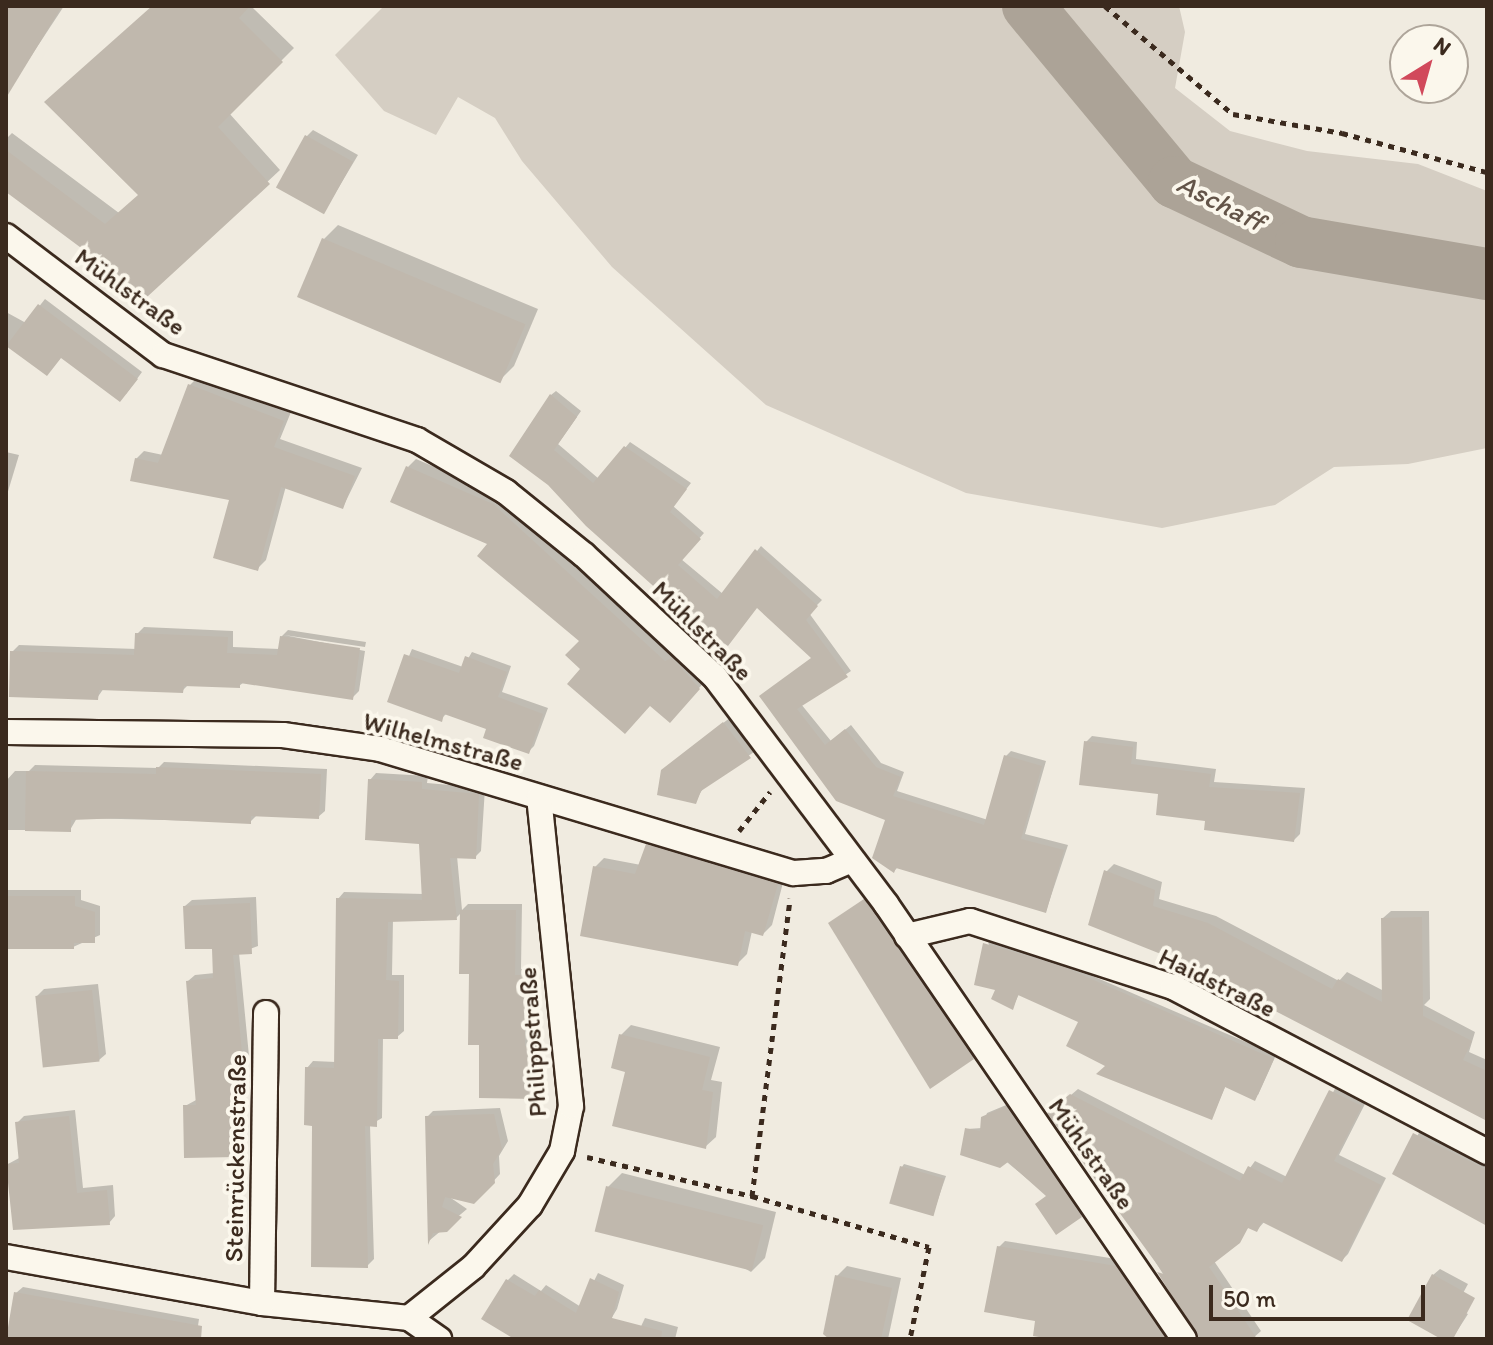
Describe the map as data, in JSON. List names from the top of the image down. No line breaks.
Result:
{"streets":{"street":["Mühlstraße","Wilhelmstraße","Haidstraße","Philippstraße","Steinrückenstraße"]},"crossings":[["Mühlstraße","Wilhelmstraße"],["Mühlstraße","Haidstraße"],["Wilhelmstraße","Philippstraße"],["Philippstraße","Steinrückenstraße"]],"water":["Aschaff"],"scale_bar":"50 m","north":"top right"}
